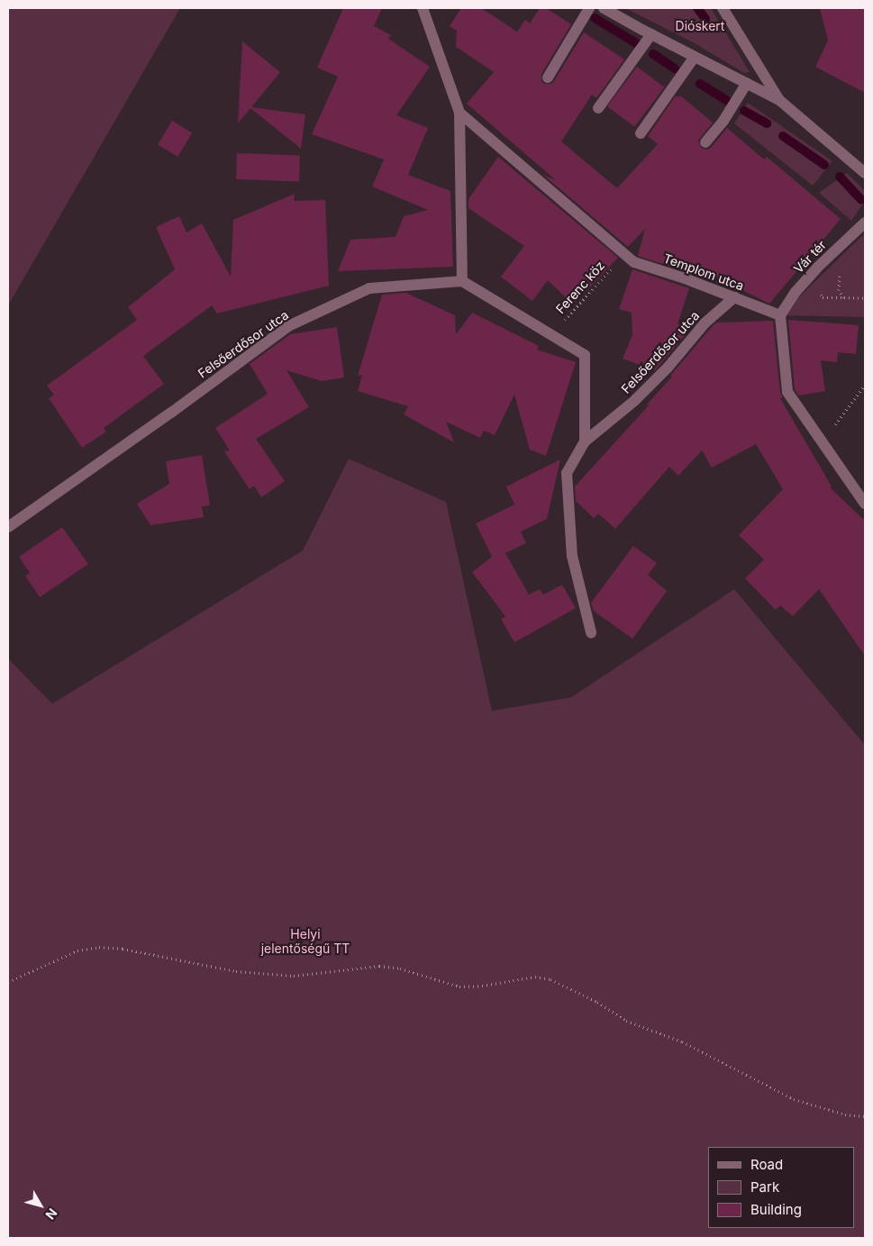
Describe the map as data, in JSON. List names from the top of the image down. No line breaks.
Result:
{"streets":{"street":["Vár tér","Templom utca","Felsőerdősor utca"],"path":["Ferenc köz"]},"crossings":[["Vár tér","Templom utca"],["Templom utca","Ferenc köz"],["Templom utca","Felsőerdősor utca"],["Ferenc köz","Felsőerdősor utca"]],"parks":["Dióskert","Helyi jelentőségű TT"],"legend":["Road","Park","Building"],"north":"bottom right"}
